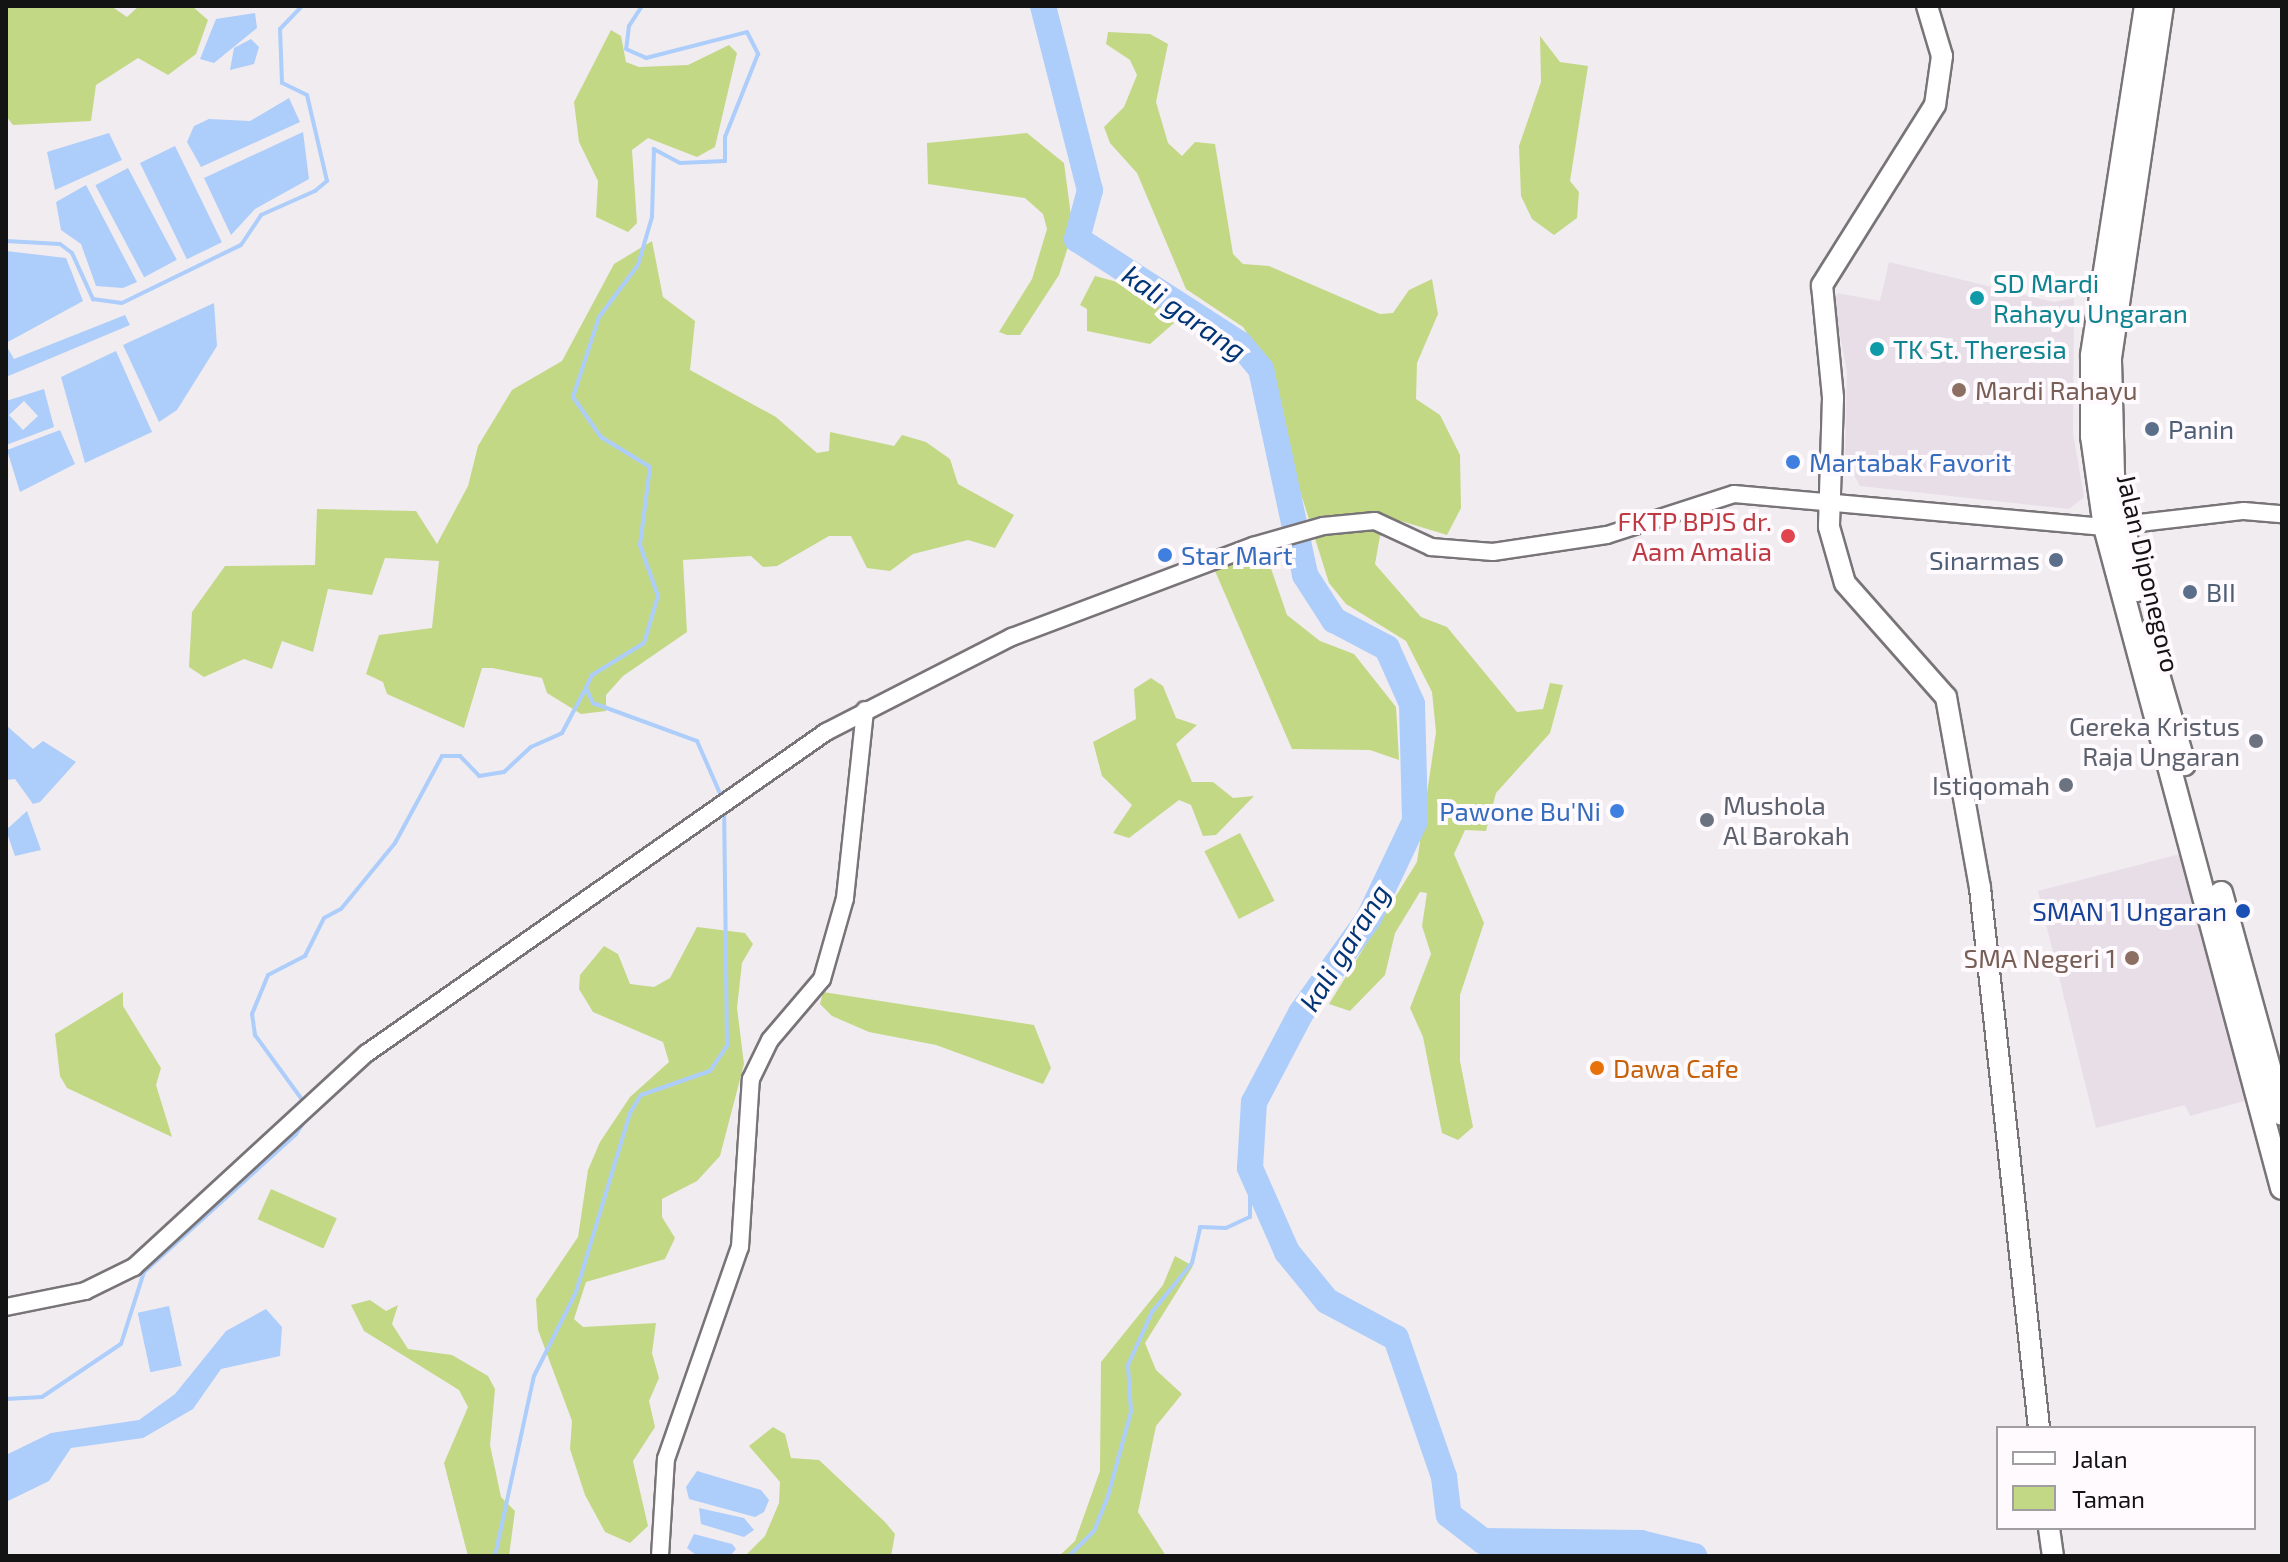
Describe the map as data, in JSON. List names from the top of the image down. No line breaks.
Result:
{"streets":{"highway":["Jalan Diponegoro"]},"water":["kali garang"],"places":["SD Mardi Rahayu Ungaran","TK St. Theresia","Mardi Rahayu","Panin","Martabak Favorit","FKTP BPJS dr. Aam Amalia","Star Mart","Sinarmas","BII","Gereka Kristus Raja Ungaran","Istiqomah","Pawone Bu'Ni","Mushola Al Barokah","SMAN 1 Ungaran","SMA Negeri 1","Dawa Cafe"],"legend":["Jalan","Taman"]}
